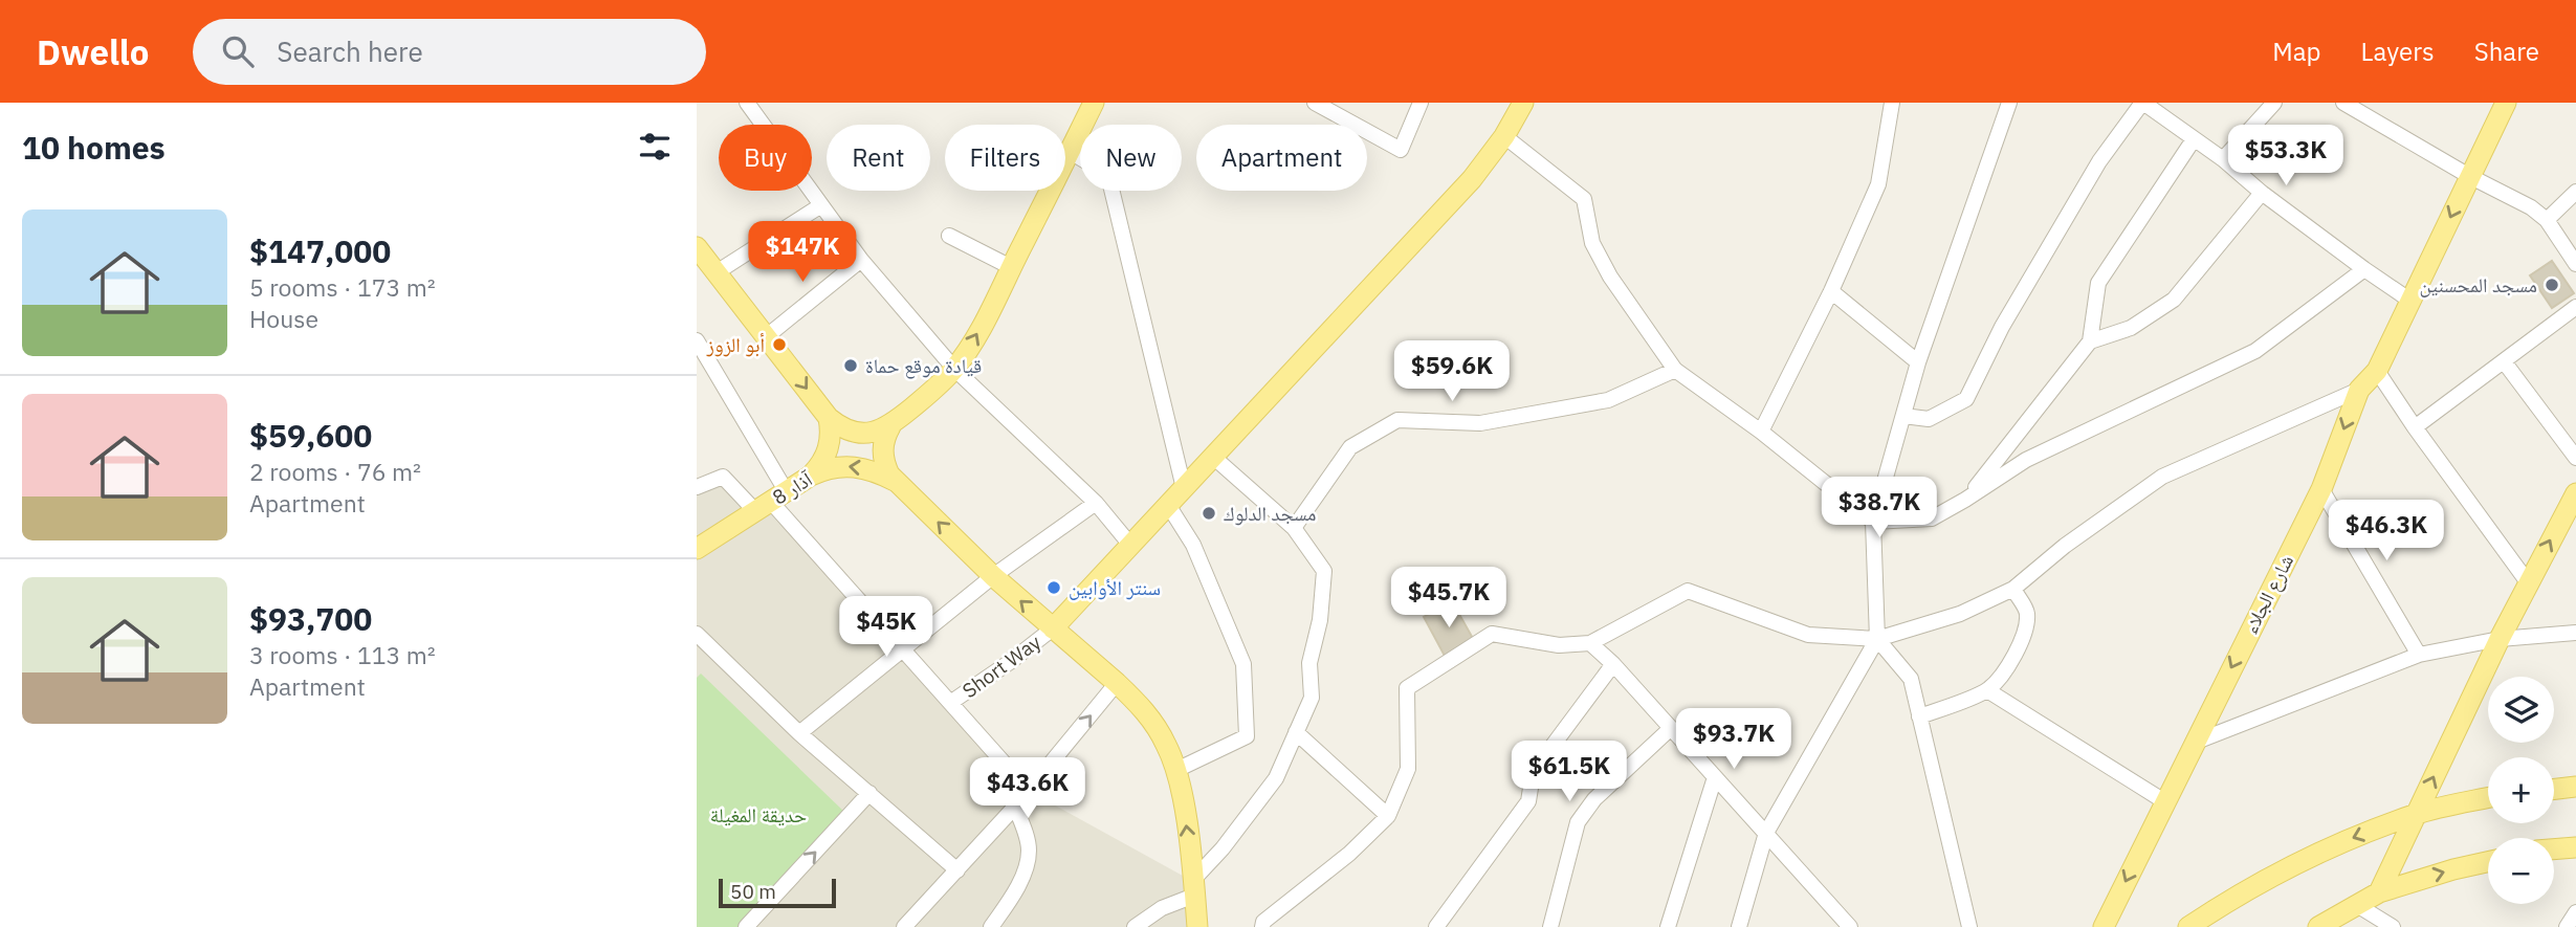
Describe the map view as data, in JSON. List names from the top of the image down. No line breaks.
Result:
{"streets":{"main road":["8 آذار","شارع الجلاء"],"street":["Short Way"]},"one_way":["شارع الجلاء"],"parks":["حديقة المغيلة"],"places":["مسجد المحسنين","أبو الزوز","قيادة موقع حماة","مسجد الدلوك","سنتر الأوابين"],"scale_bar":"50 m","page":{"header":"Dwello","search":"Search here","nav":["Map","Layers","Share"],"heading":"10 homes","price":["$53.3K","$147K","$59.6K","$38.7K","$46.3K","$45.7K","$45K","$93.7K","$61.5K","$43.6K"],"chip":["Buy","Rent","Filters","New","Apartment"],"list":[{"name":"$147,000","note":"5 rooms · 173 m² · House"},{"name":"$59,600","note":"2 rooms · 76 m² · Apartment"},{"name":"$93,700","note":"3 rooms · 113 m² · Apartment"}],"map_buttons":["+","−"],"scale":"50 m"}}
